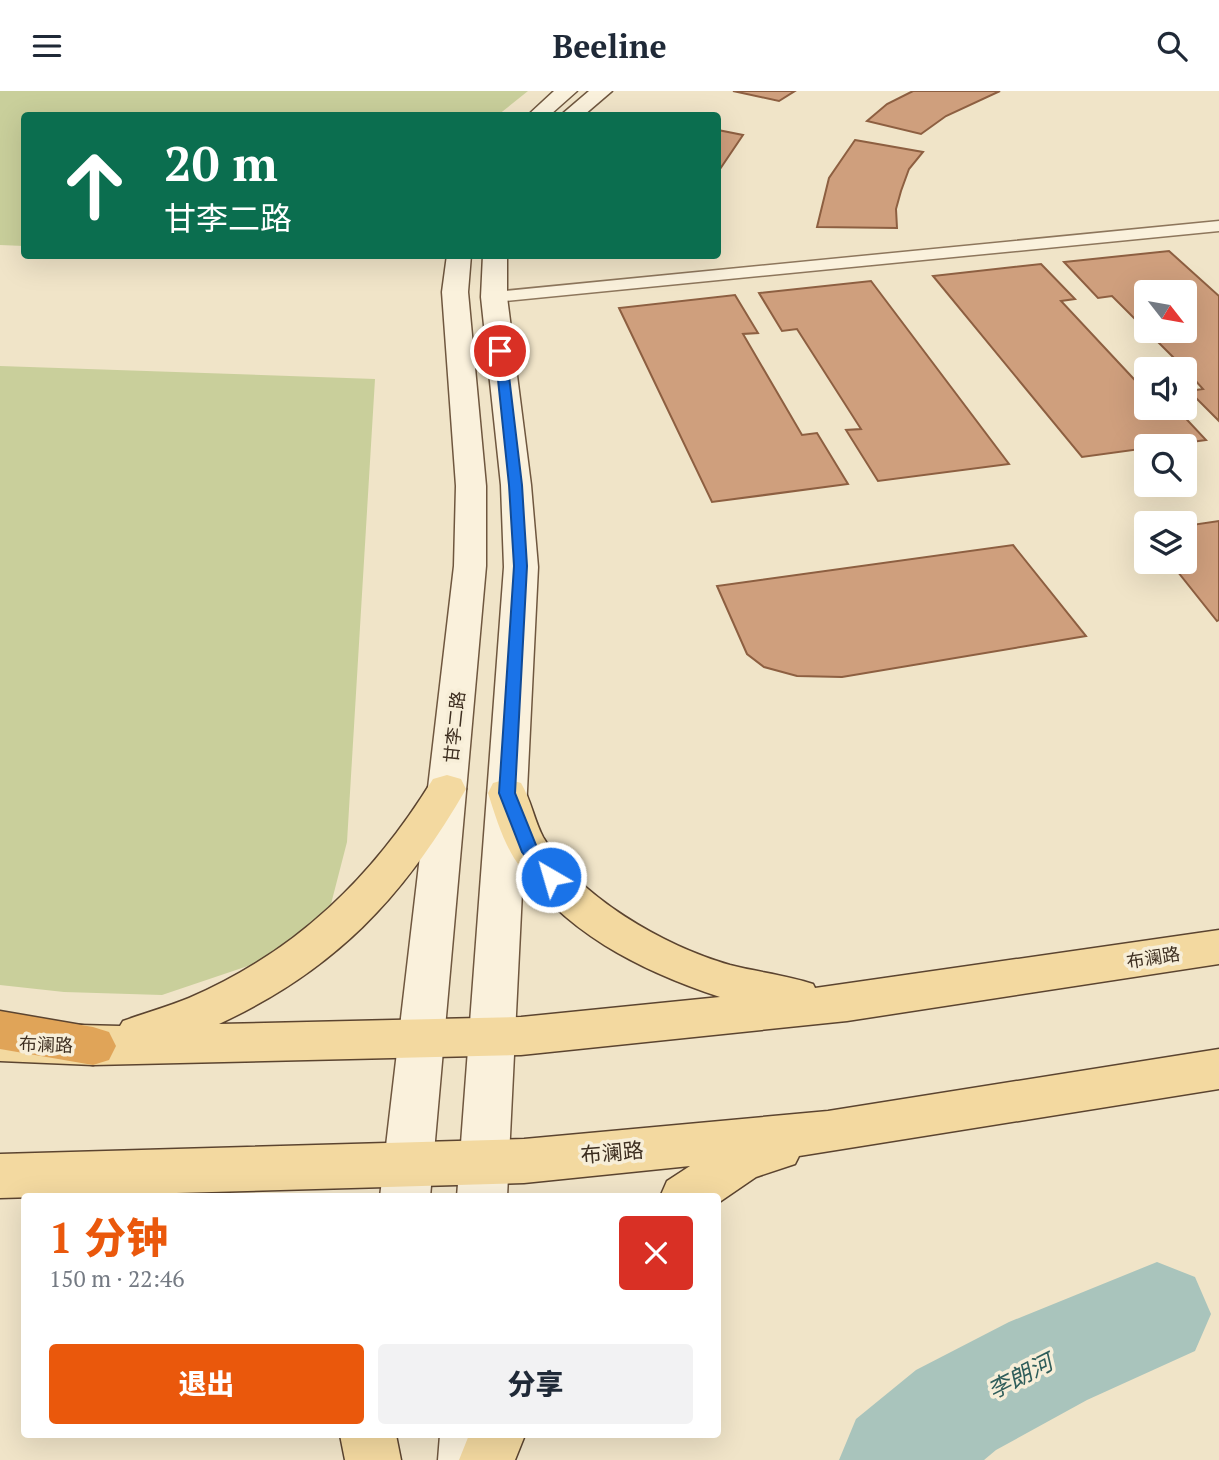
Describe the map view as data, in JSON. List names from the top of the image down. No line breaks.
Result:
{"streets":{"main road":["甘李二路","布澜路"]},"crossings":[["甘李二路","布澜路"]],"water":["李朗河"],"north":"bottom right","page":{"header":"Beeline","turn":["20 m","甘李二路"],"heading":["1 分钟","150 m · 22:46"],"buttons":["退出","分享"]}}
